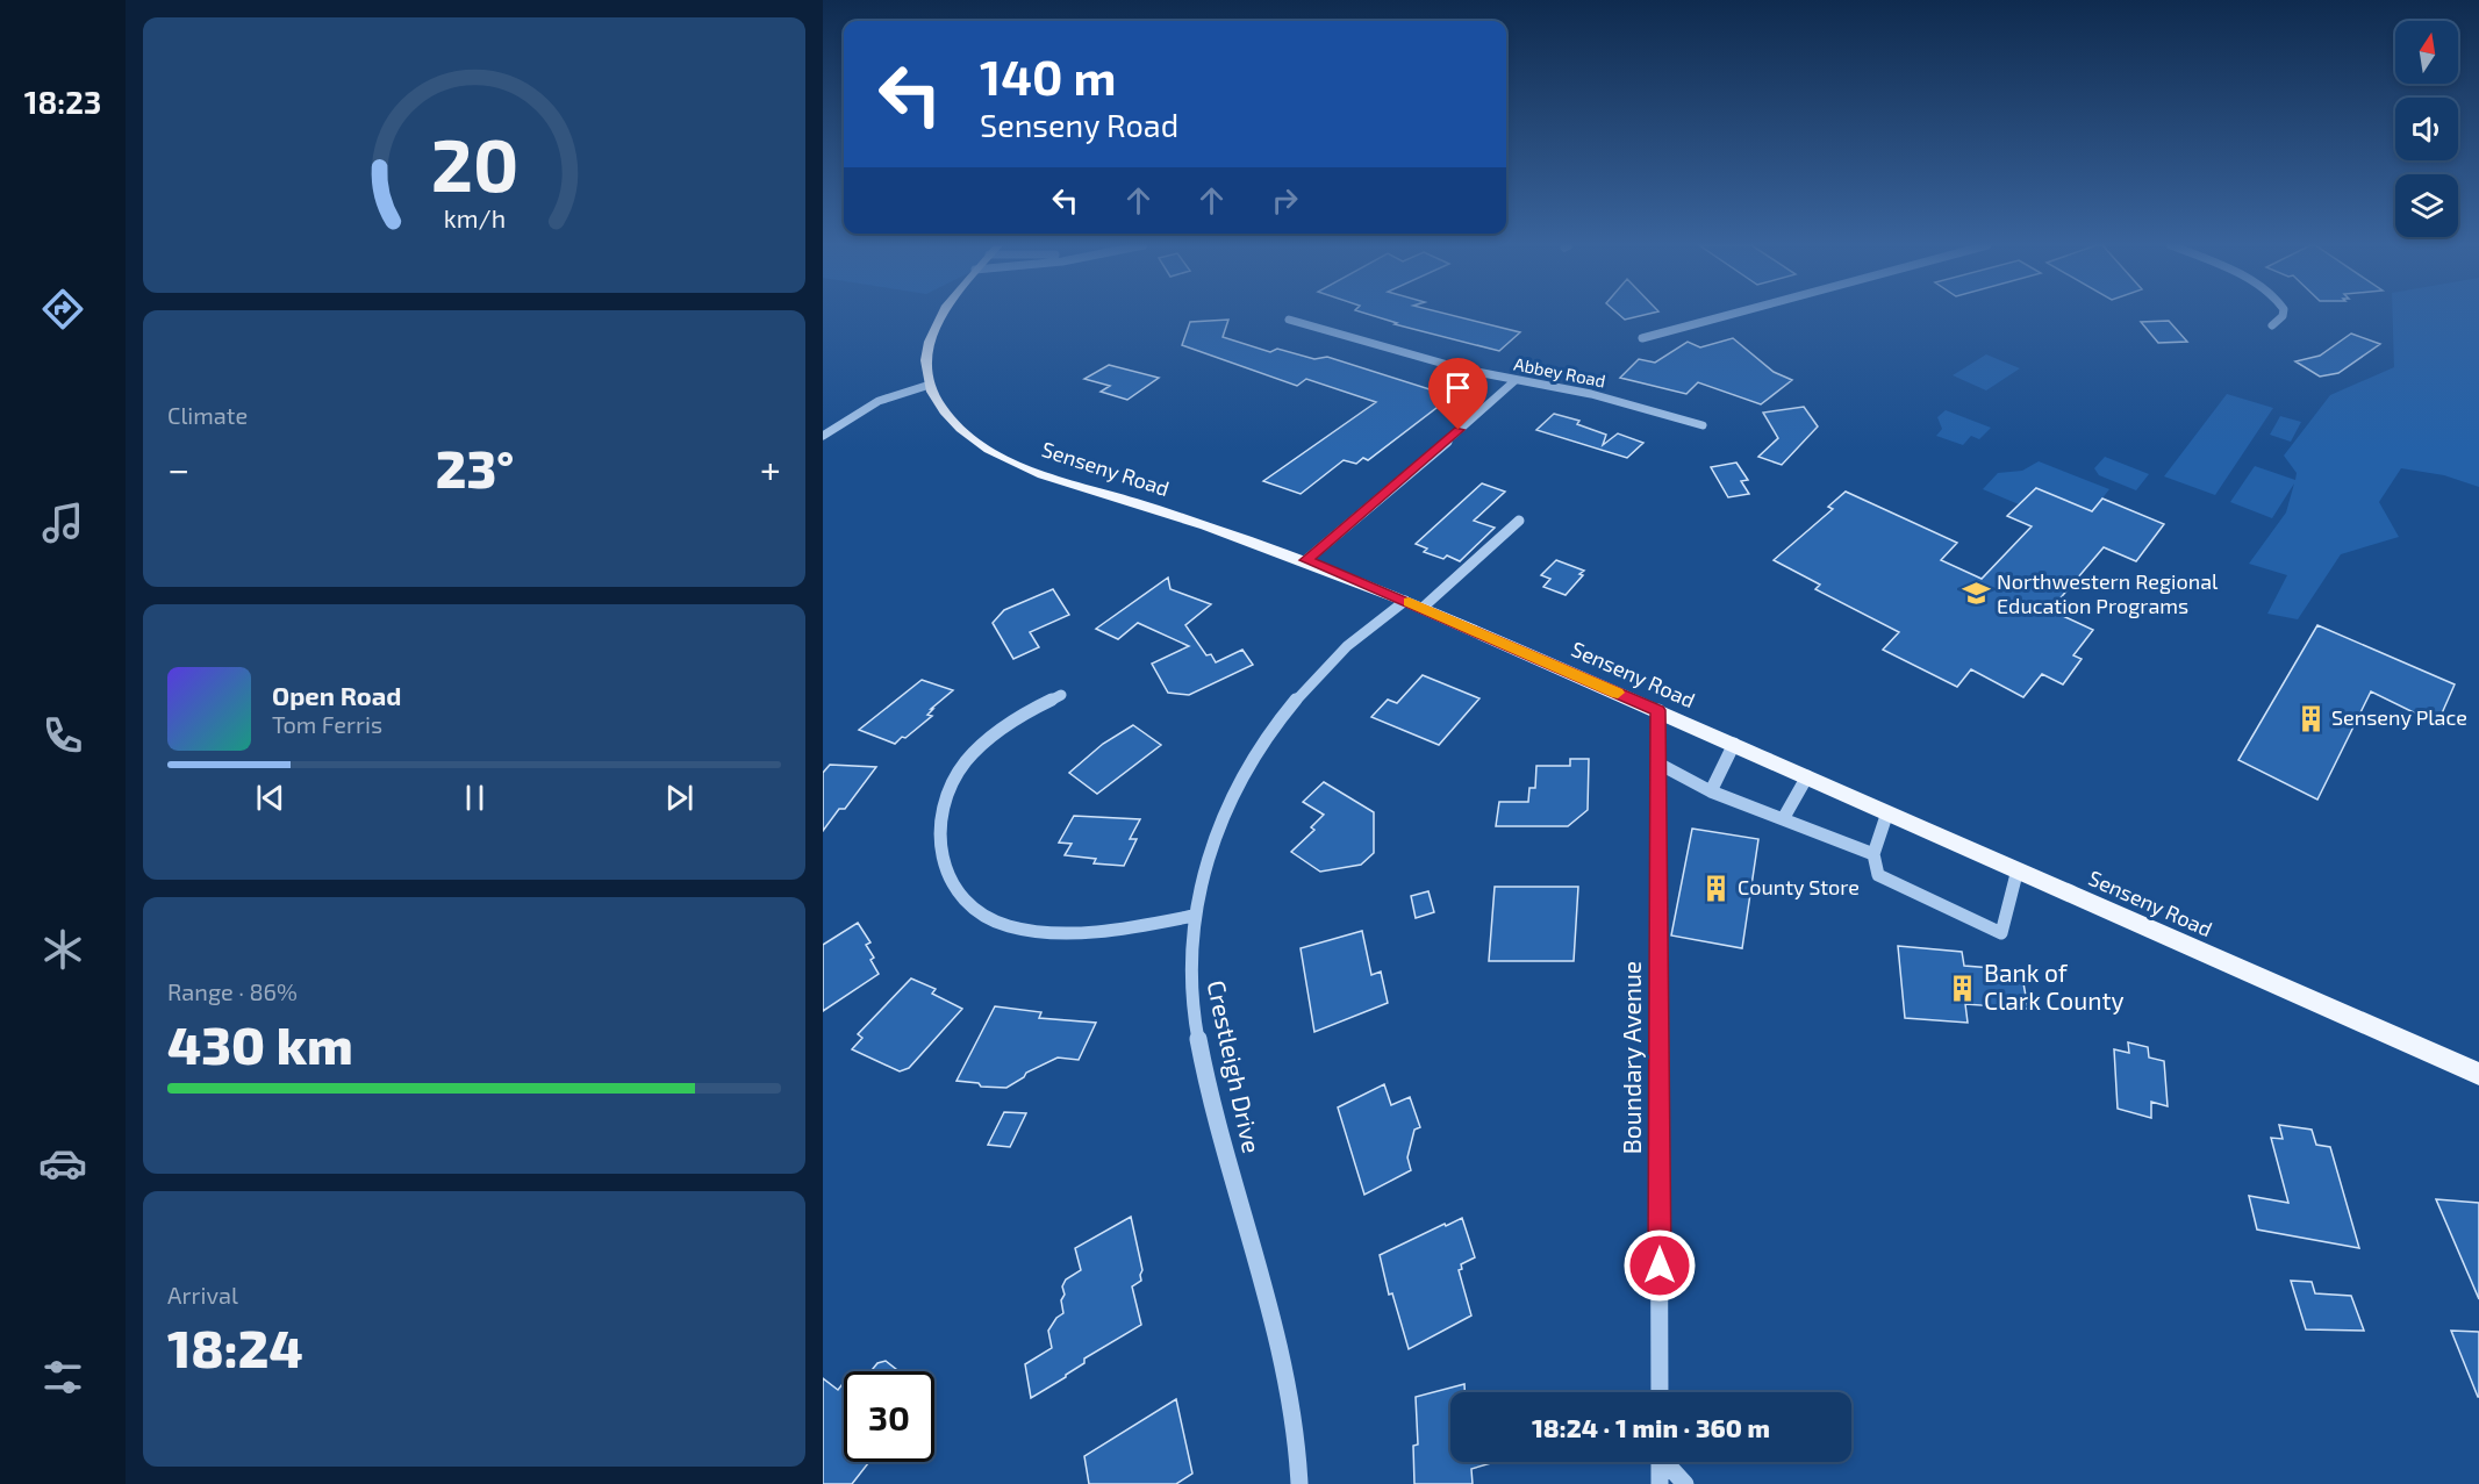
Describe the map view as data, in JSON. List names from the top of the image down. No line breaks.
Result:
{"streets":{"main road":["Senseny Road"],"street":["Abbey Road","Boundary Avenue","Crestleigh Drive"]},"crossings":[["Senseny Road","Boundary Avenue"],["Senseny Road","Crestleigh Drive"]],"places":{"school or university":["Northwestern Regional Education Programs"],"building":["Senseny Place","County Store","Bank of Clark County"]},"north":"top","page":{"tabs":"18:23","turn":["140 m","Senseny Road"],"tile":["Climate",["Range · 86%","430 km"],["Arrival","18:24"]],"heat":["−","23°","+"],"song":["Open Road","Tom Ferris"],"limit":"30","trip":"18:24 · 1 min · 360 m","gauge":["20","km/h"]}}
